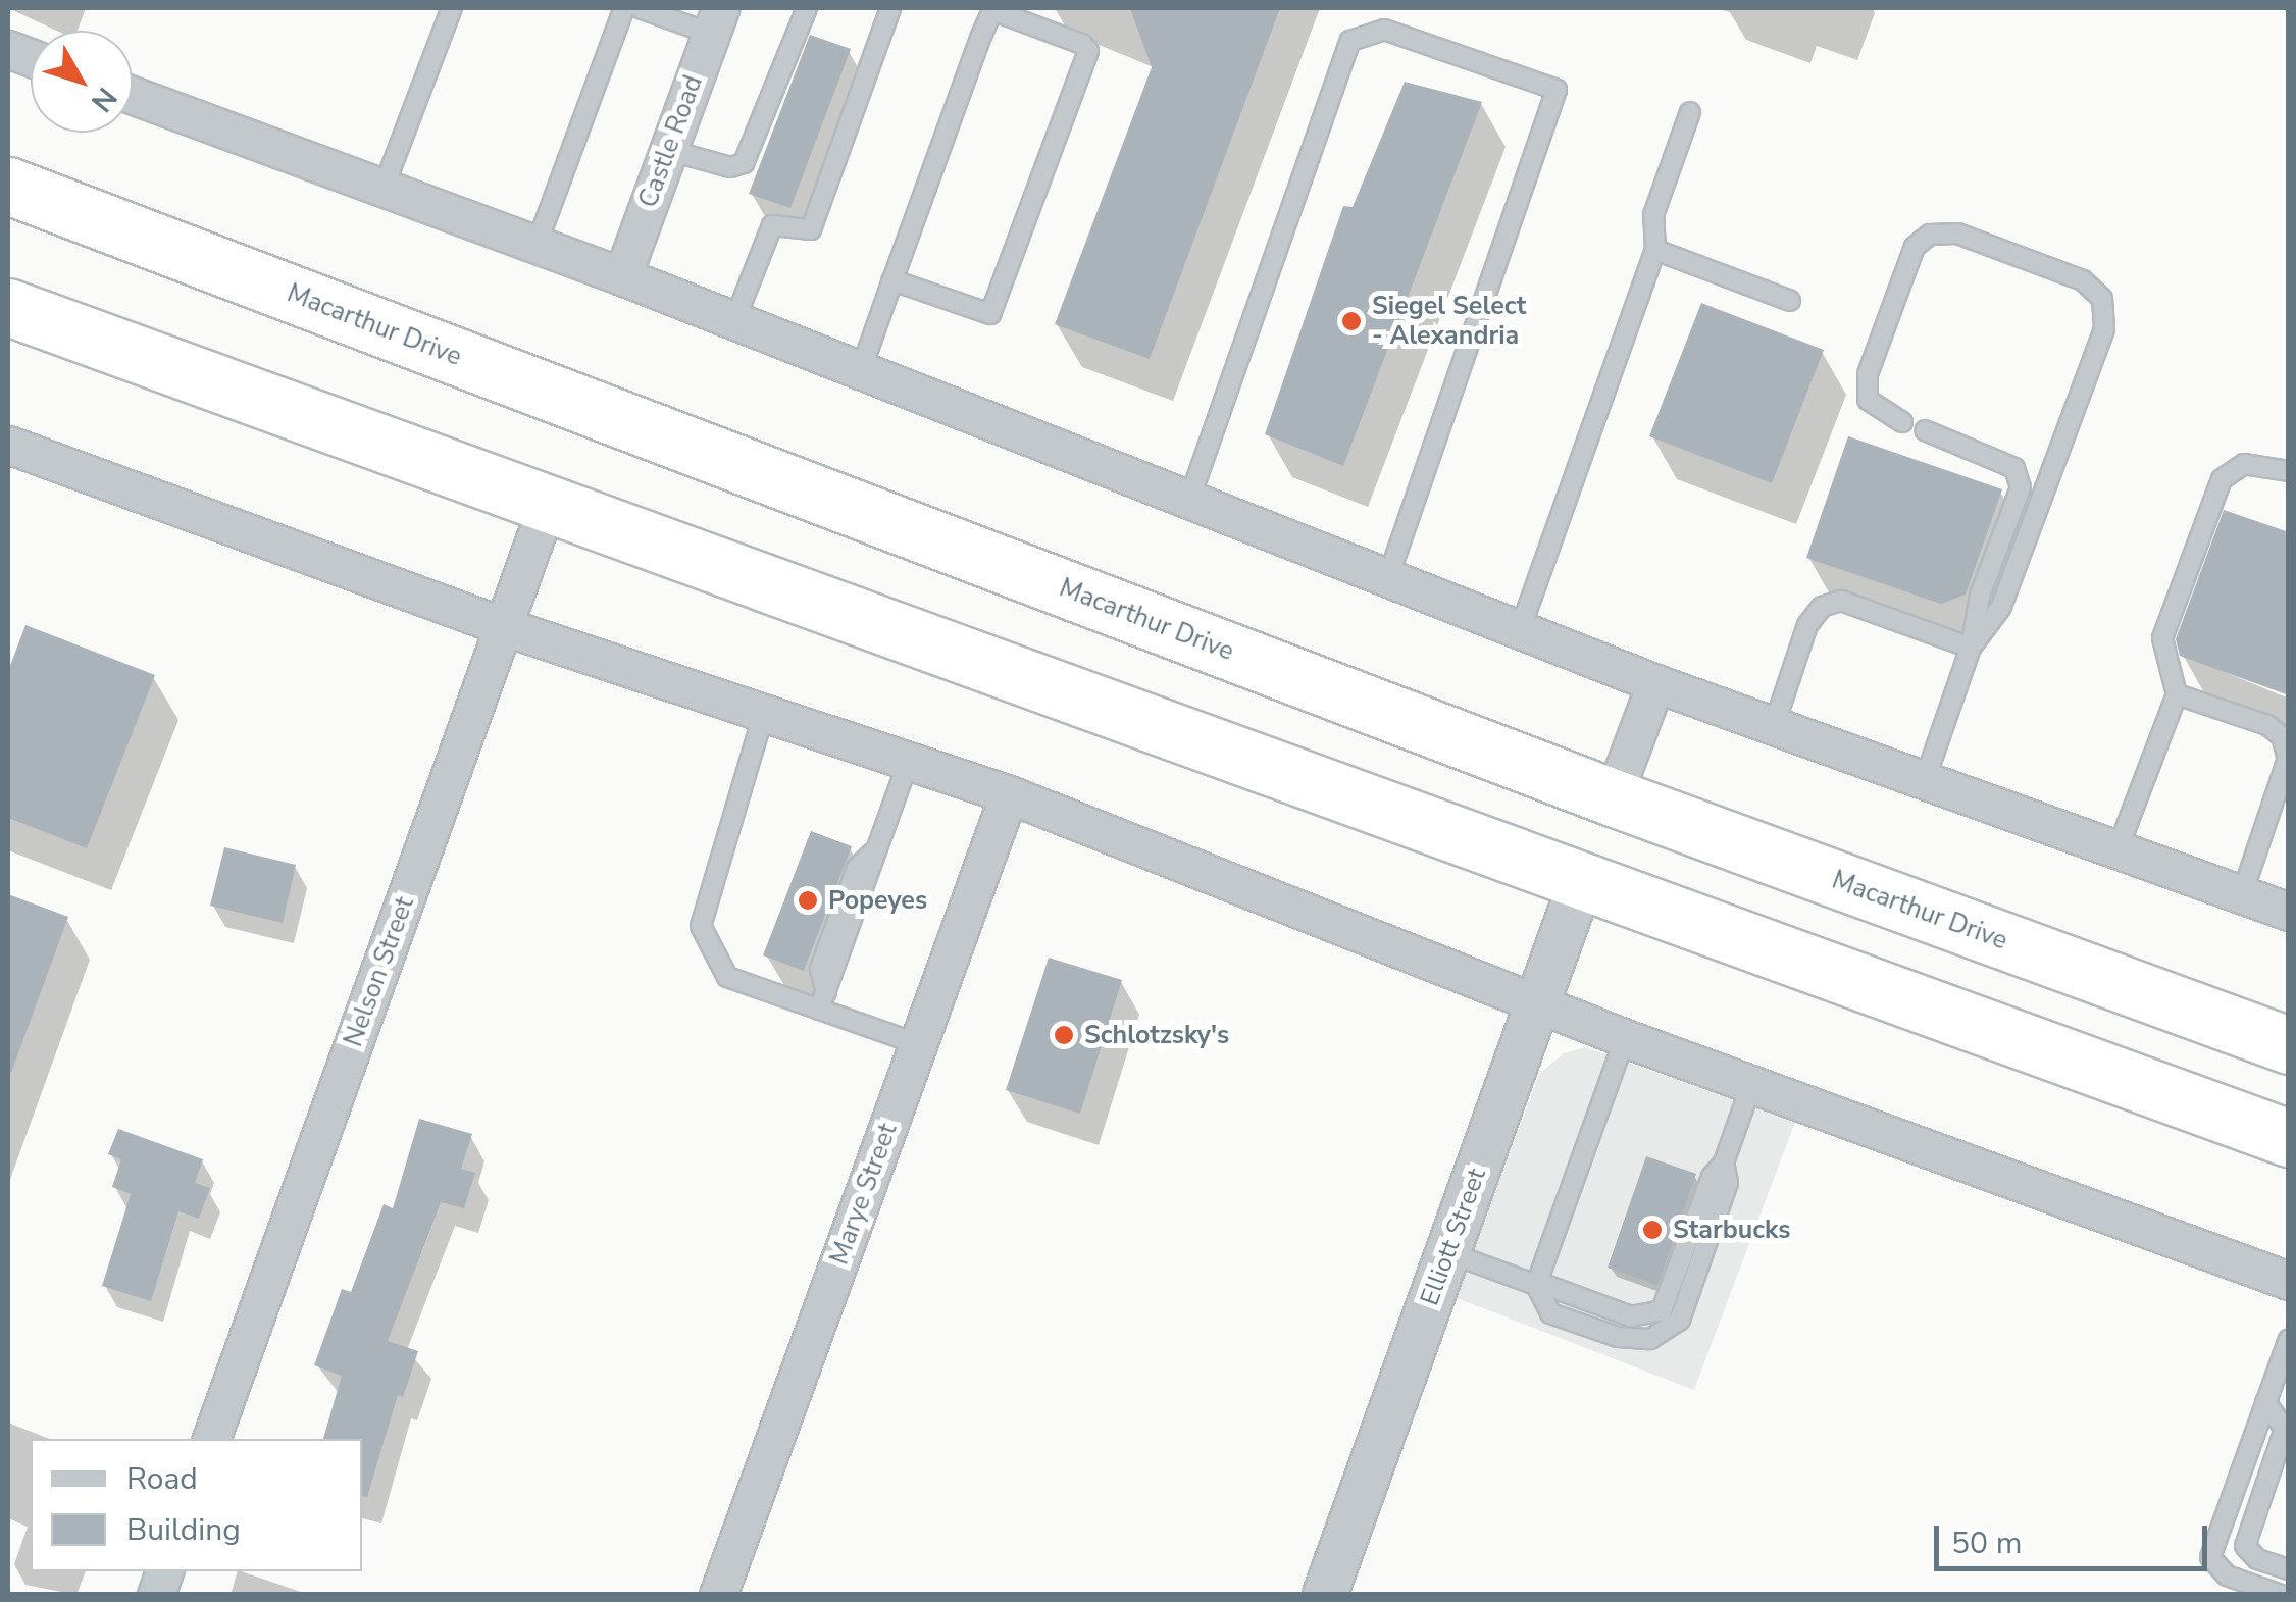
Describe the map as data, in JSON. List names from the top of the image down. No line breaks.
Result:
{"streets":{"highway":["Macarthur Drive"],"street":["Castle Road","Nelson Street","Marye Street","Elliott Street"]},"places":["Siegel Select - Alexandria","Popeyes","Schlotzsky's","Starbucks"],"legend":["Road","Building"],"scale_bar":"50 m","north":"bottom right"}
